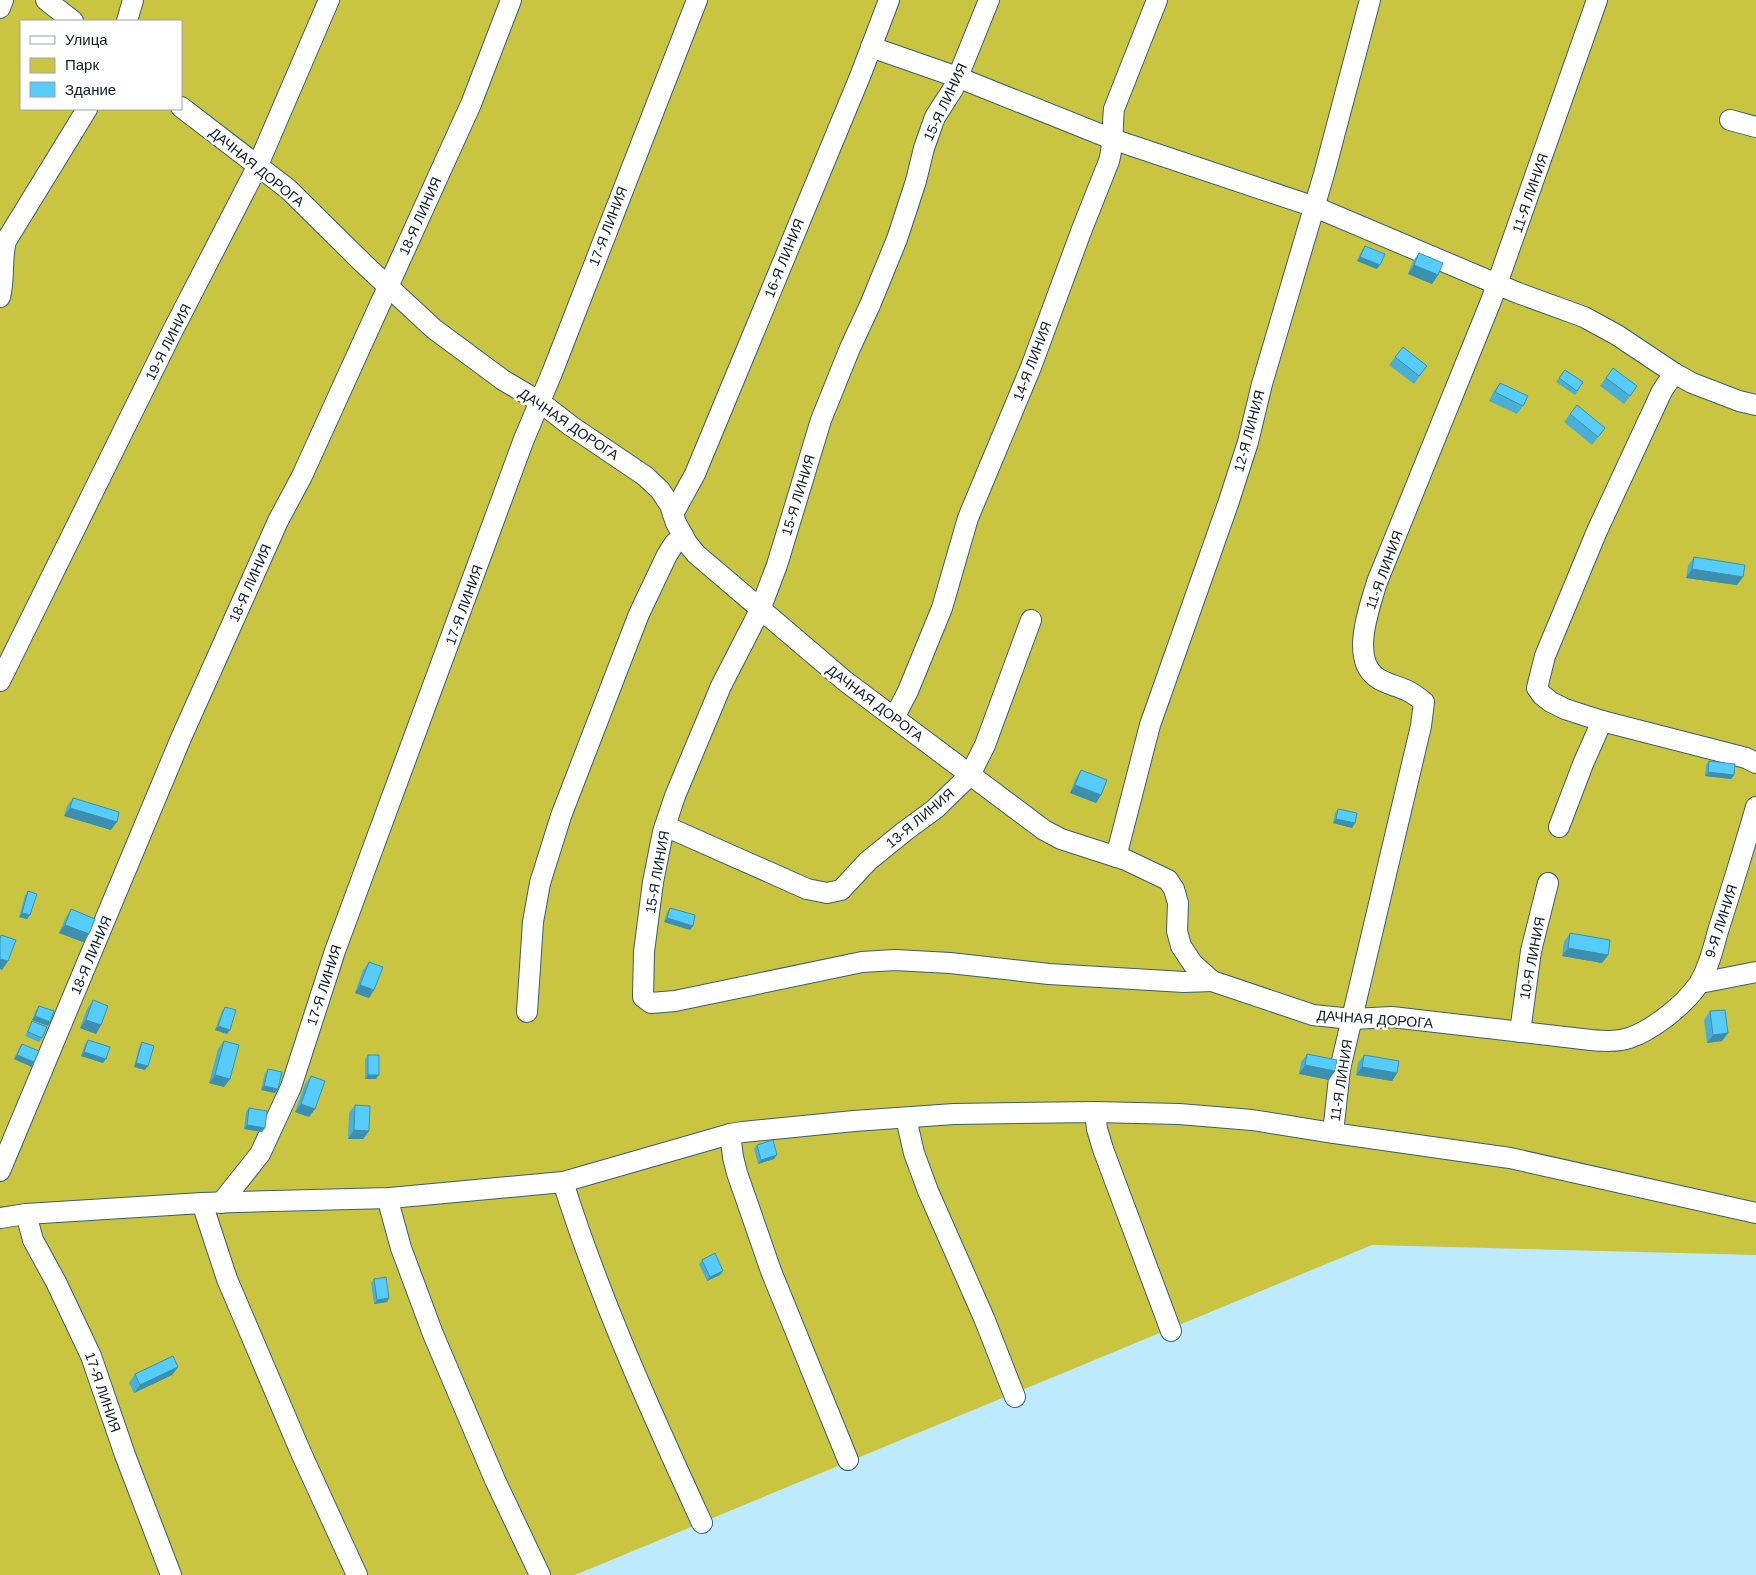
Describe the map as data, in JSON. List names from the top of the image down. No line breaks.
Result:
{"streets":{"street":["15-Я ЛИНИЯ","ДАЧНАЯ ДОРОГА","11-Я ЛИНИЯ","18-Я ЛИНИЯ","17-Я ЛИНИЯ","16-Я ЛИНИЯ","19-Я ЛИНИЯ","14-Я ЛИНИЯ","12-Я ЛИНИЯ","13-Я ЛИНИЯ","9-Я ЛИНИЯ","10-Я ЛИНИЯ"]},"crossings":[["15-Я ЛИНИЯ","ДАЧНАЯ ДОРОГА"],["15-Я ЛИНИЯ","13-Я ЛИНИЯ"],["ДАЧНАЯ ДОРОГА","11-Я ЛИНИЯ"],["ДАЧНАЯ ДОРОГА","18-Я ЛИНИЯ"],["ДАЧНАЯ ДОРОГА","17-Я ЛИНИЯ"],["ДАЧНАЯ ДОРОГА","16-Я ЛИНИЯ"],["ДАЧНАЯ ДОРОГА","19-Я ЛИНИЯ"],["ДАЧНАЯ ДОРОГА","14-Я ЛИНИЯ"],["ДАЧНАЯ ДОРОГА","12-Я ЛИНИЯ"],["ДАЧНАЯ ДОРОГА","13-Я ЛИНИЯ"],["ДАЧНАЯ ДОРОГА","9-Я ЛИНИЯ"],["ДАЧНАЯ ДОРОГА","10-Я ЛИНИЯ"]],"legend":["Улица","Парк","Здание"]}
